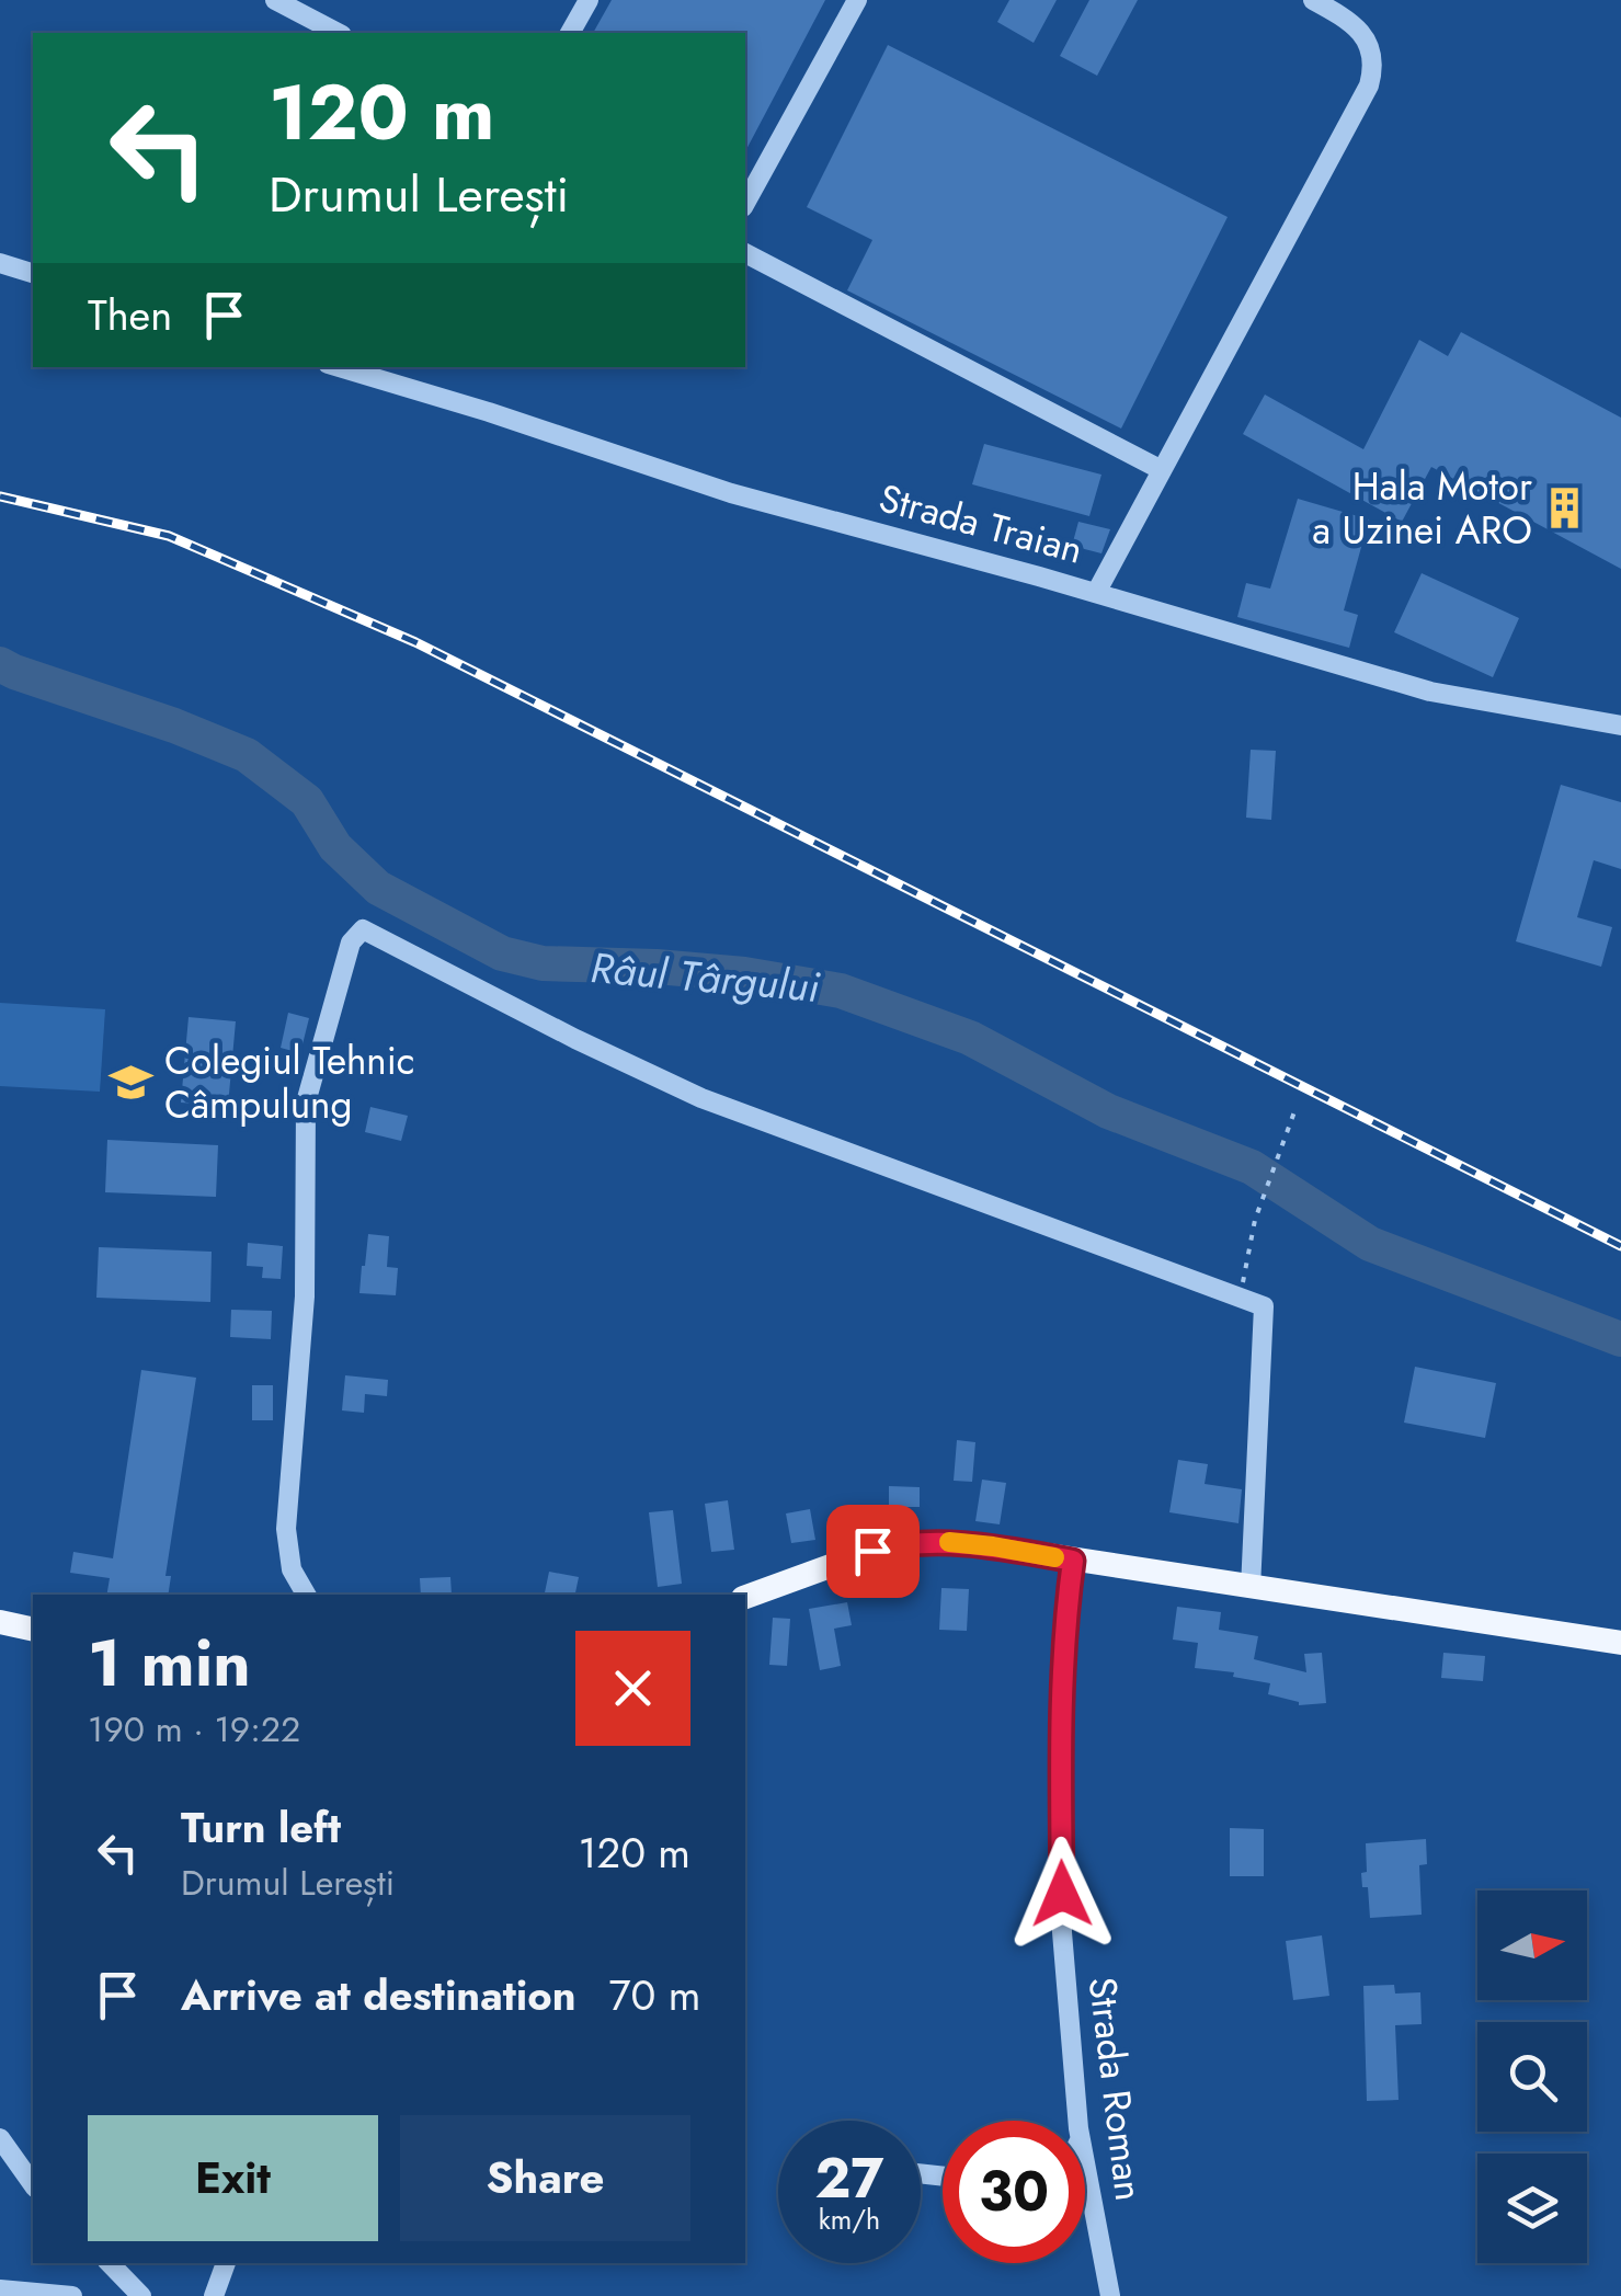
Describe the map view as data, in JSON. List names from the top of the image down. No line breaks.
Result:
{"streets":{"street":["Strada Traian","Strada Roman"]},"water":["Râul Târgului"],"places":{"building":["Hala Motor a Uzinei ARO"],"school or university":["Colegiul Tehnic Câmpulung"]},"north":"right","page":{"turn":["120 m","Drumul Lerești"],"then":"Then","heading":["1 min","190 m · 19:22"],"list":[{"name":"Turn left","note":"Drumul Lerești","value":"120 m"},{"name":"Arrive at destination","value":"70 m"}],"buttons":["Exit","Share"],"speed":"27 km/h","limit":"30"}}
